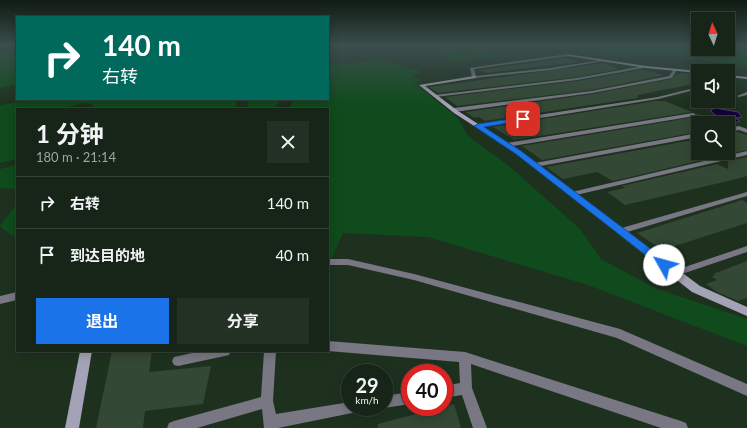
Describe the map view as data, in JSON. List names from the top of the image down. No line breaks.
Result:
{"north":"top","page":{"turn":["140 m","右转"],"heading":["1 分钟","180 m · 21:14"],"list":[{"name":"右转","value":"140 m"},{"name":"到达目的地","value":"40 m"}],"buttons":["退出","分享"],"speed":"29 km/h","limit":"40"}}
